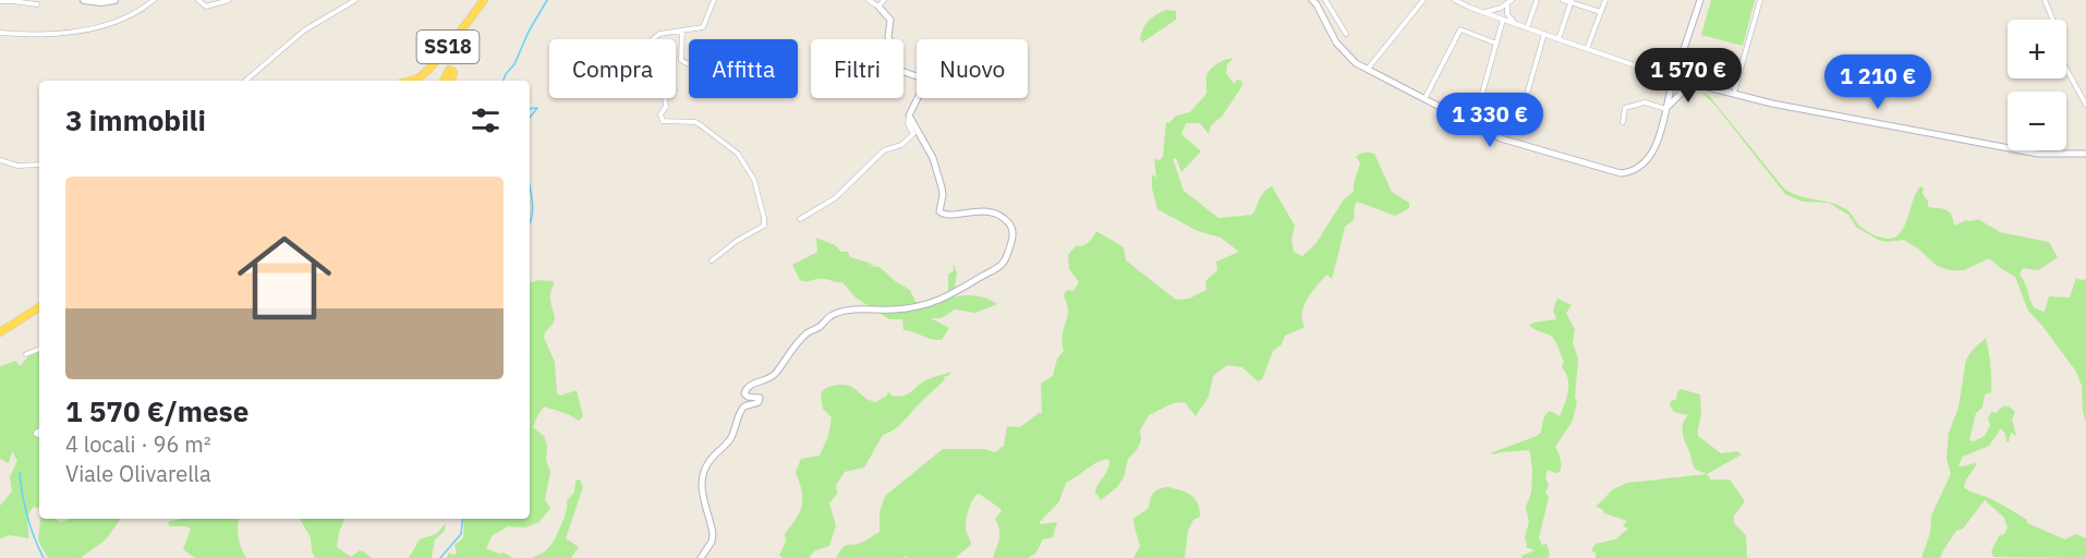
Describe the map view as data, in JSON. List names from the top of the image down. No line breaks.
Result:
{"streets":{"main road":["SS18"]},"page":{"map_buttons":["+","−"],"chip":["Compra","Affitta","Filtri","Nuovo"],"price":["1 570 €","1 210 €","1 330 €"],"heading":"3 immobili","list":[{"name":"1 570 €/mese","note":"4 locali · 96 m² · Viale Olivarella"}]}}
